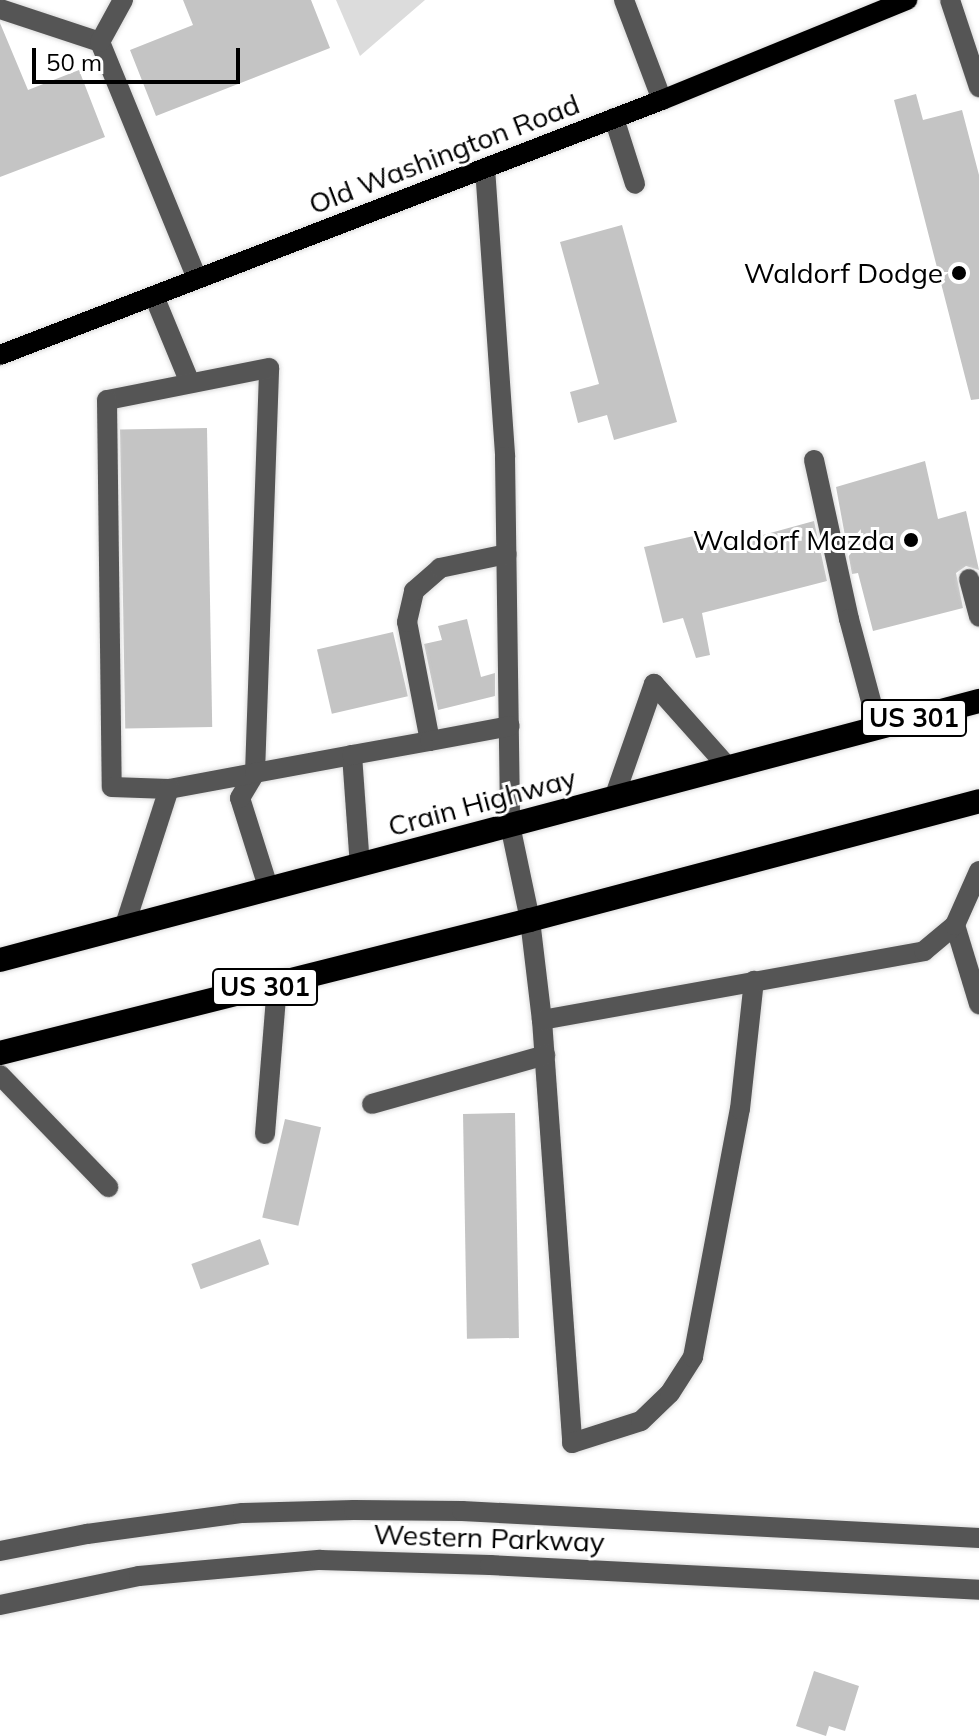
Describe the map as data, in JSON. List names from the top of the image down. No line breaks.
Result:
{"streets":{"highway":["US 301","Crain Highway"],"main road":["Old Washington Road"],"street":["Western Parkway"]},"places":["Waldorf Dodge","Waldorf Mazda"],"scale_bar":"50 m"}
